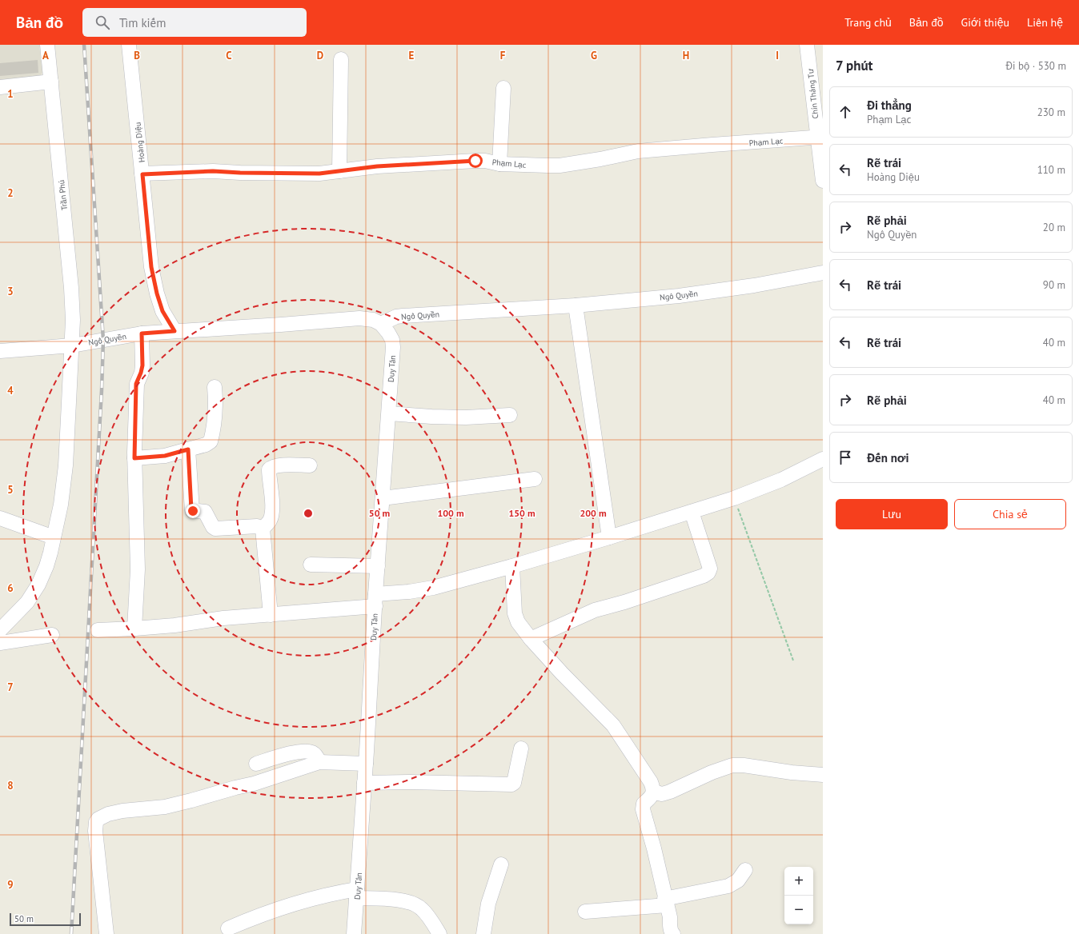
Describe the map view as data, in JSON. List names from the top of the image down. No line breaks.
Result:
{"streets":{"street":["Chín Tháng Tư","Phạm Lạc","Hoàng Diệu","Trần Phú","Ngô Quyền","Duy Tân"]},"crossings":[["Chín Tháng Tư","Phạm Lạc"],["Phạm Lạc","Hoàng Diệu"],["Hoàng Diệu","Ngô Quyền"],["Trần Phú","Ngô Quyền"],["Ngô Quyền","Duy Tân"]],"scale_bar":"50 m","page":{"header":"Bản đồ","search":"Tìm kiếm","nav":["Trang chủ","Bản đồ","Giới thiệu","Liên hệ"],"heading":["7 phút","Đi bộ · 530 m"],"list":[["Đi thẳng","Phạm Lạc","230 m"],["Rẽ trái","Hoàng Diệu","110 m"],["Rẽ phải","Ngô Quyền","20 m"],["Rẽ trái","90 m"],["Rẽ trái","40 m"],["Rẽ phải","40 m"],"Đến nơi"],"buttons":["Lưu","Chia sẻ"],"map_buttons":["+","−"],"scale":"50 m"},"grid":{"columns":["A","B","C","D","E","F","G","H","I"],"rows":["1","2","3","4","5","6","7","8","9"]},"rings":["50 m","100 m","150 m","200 m"]}
